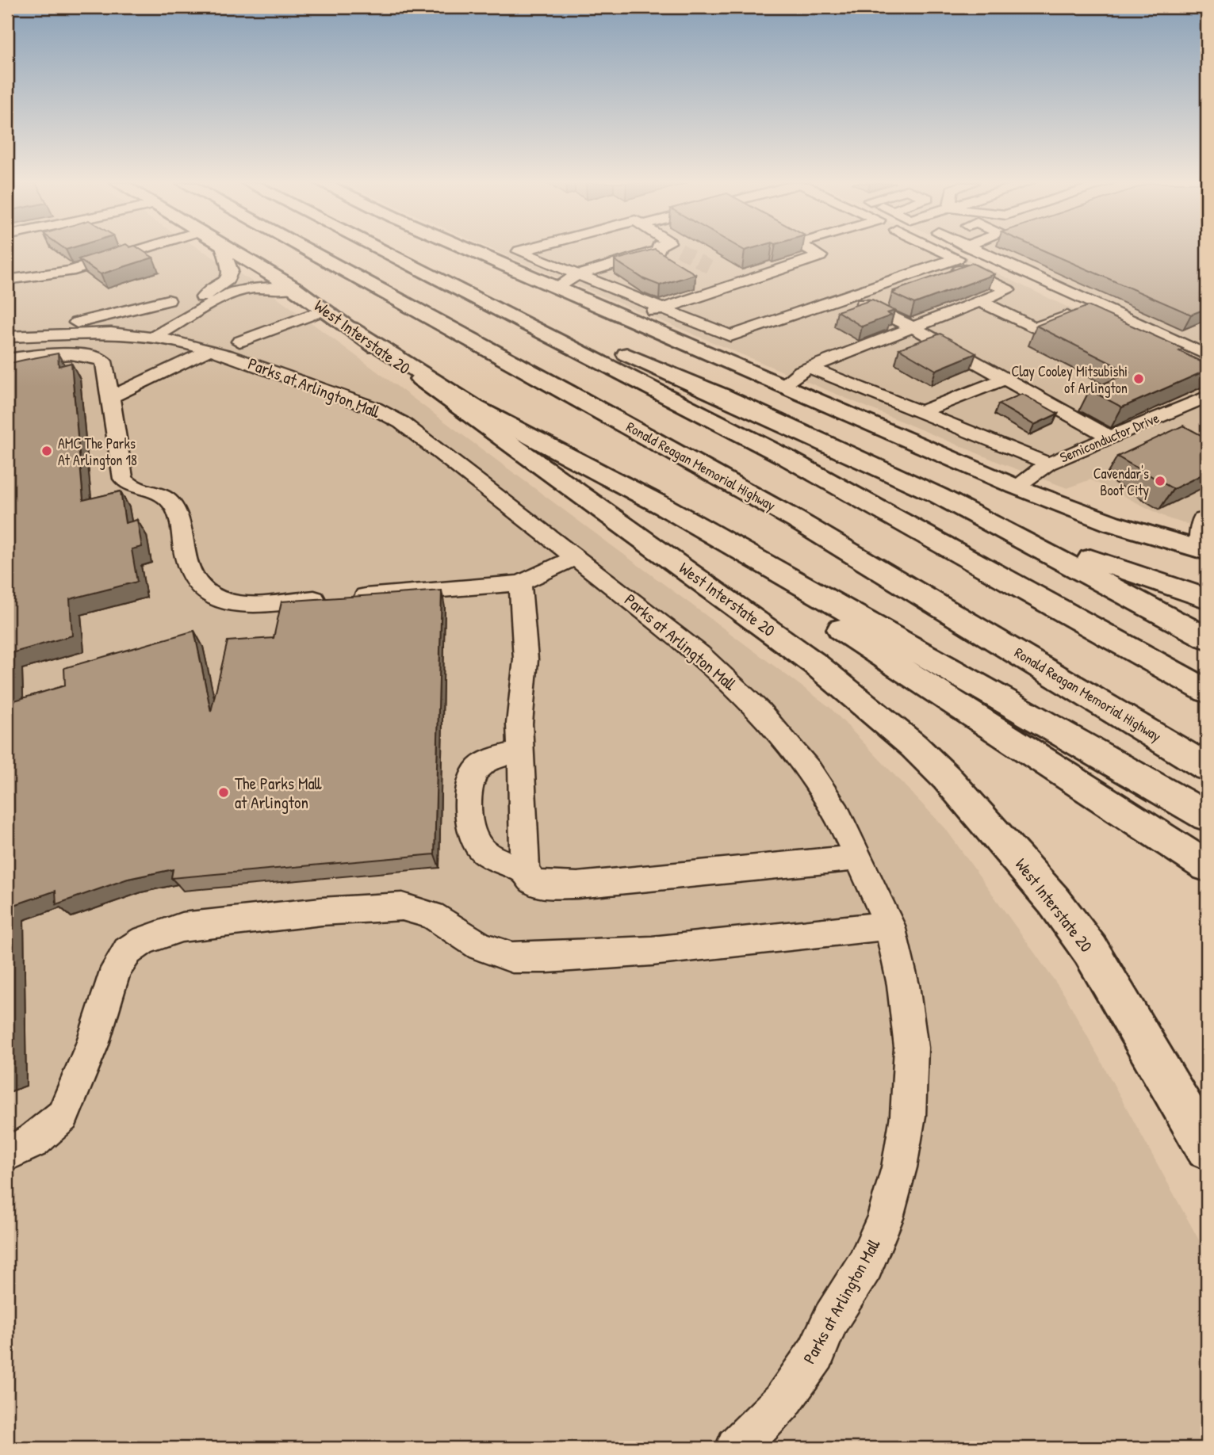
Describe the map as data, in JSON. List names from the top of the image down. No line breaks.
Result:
{"streets":{"main road":["West Interstate 20","Ronald Reagan Memorial Highway"],"street":["Parks at Arlington Mall","Semiconductor Drive"]},"places":["Clay Cooley Mitsubishi of Arlington","AMC The Parks At Arlington 18","Cavendar's Boot City","The Parks Mall at Arlington"]}
